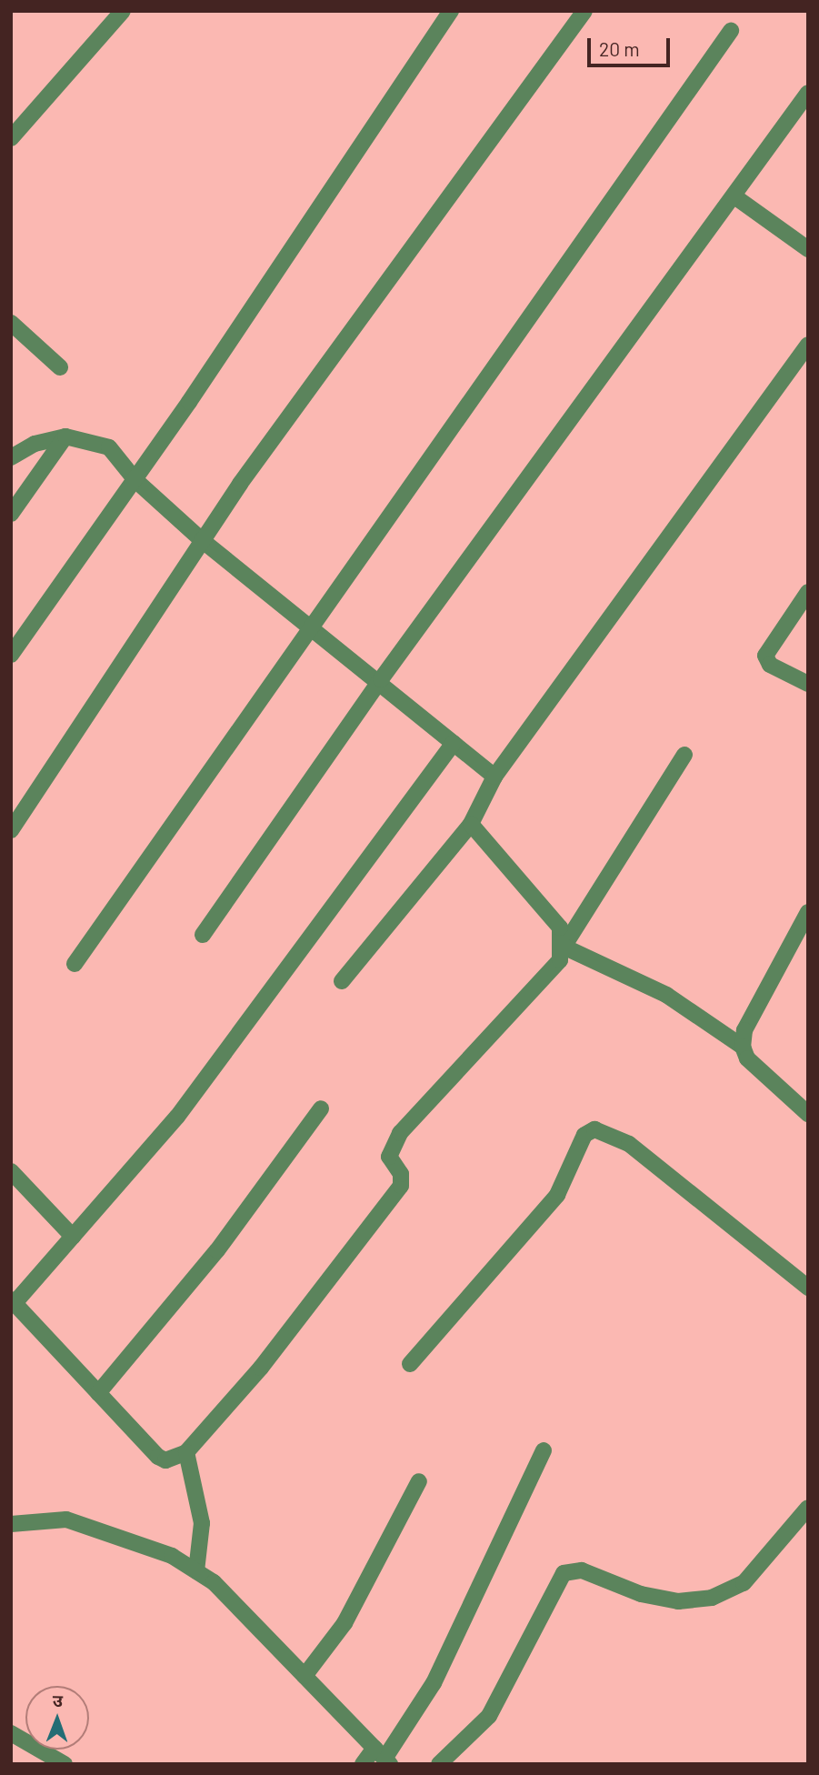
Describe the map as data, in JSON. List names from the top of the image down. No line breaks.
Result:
{"scale_bar":"20 m","north":"top"}
